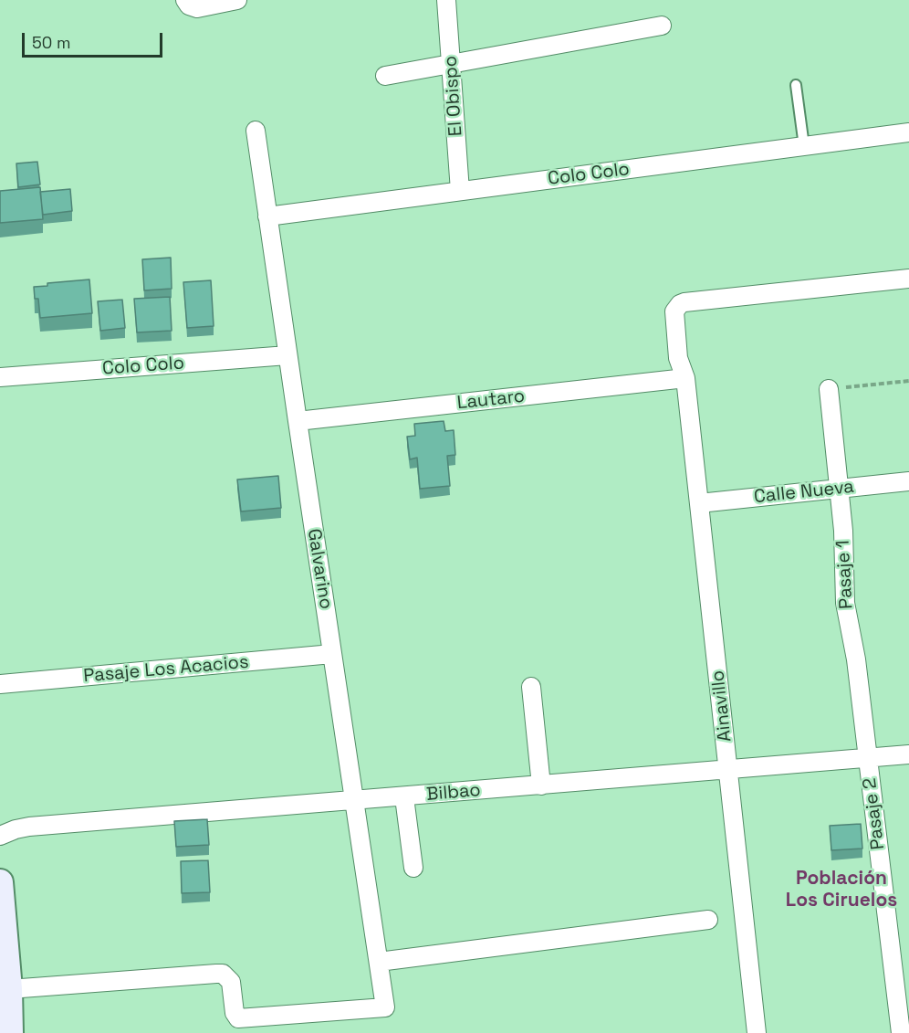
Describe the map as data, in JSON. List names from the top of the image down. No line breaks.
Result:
{"streets":{"street":["El Obispo","Colo Colo","Lautaro","Calle Nueva","Galvarino","Pasaje 1","Pasaje Los Acacios","Ainavillo","Bilbao","Pasaje 2"]},"crossings":[["El Obispo","Colo Colo"],["Colo Colo","Galvarino"],["Lautaro","Galvarino"],["Lautaro","Ainavillo"],["Calle Nueva","Pasaje 1"],["Calle Nueva","Ainavillo"],["Galvarino","Pasaje Los Acacios"],["Galvarino","Bilbao"],["Pasaje 1","Bilbao"],["Pasaje 1","Pasaje 2"],["Ainavillo","Bilbao"],["Bilbao","Pasaje 2"]],"districts":["Población Los Ciruelos"],"scale_bar":"50 m"}
